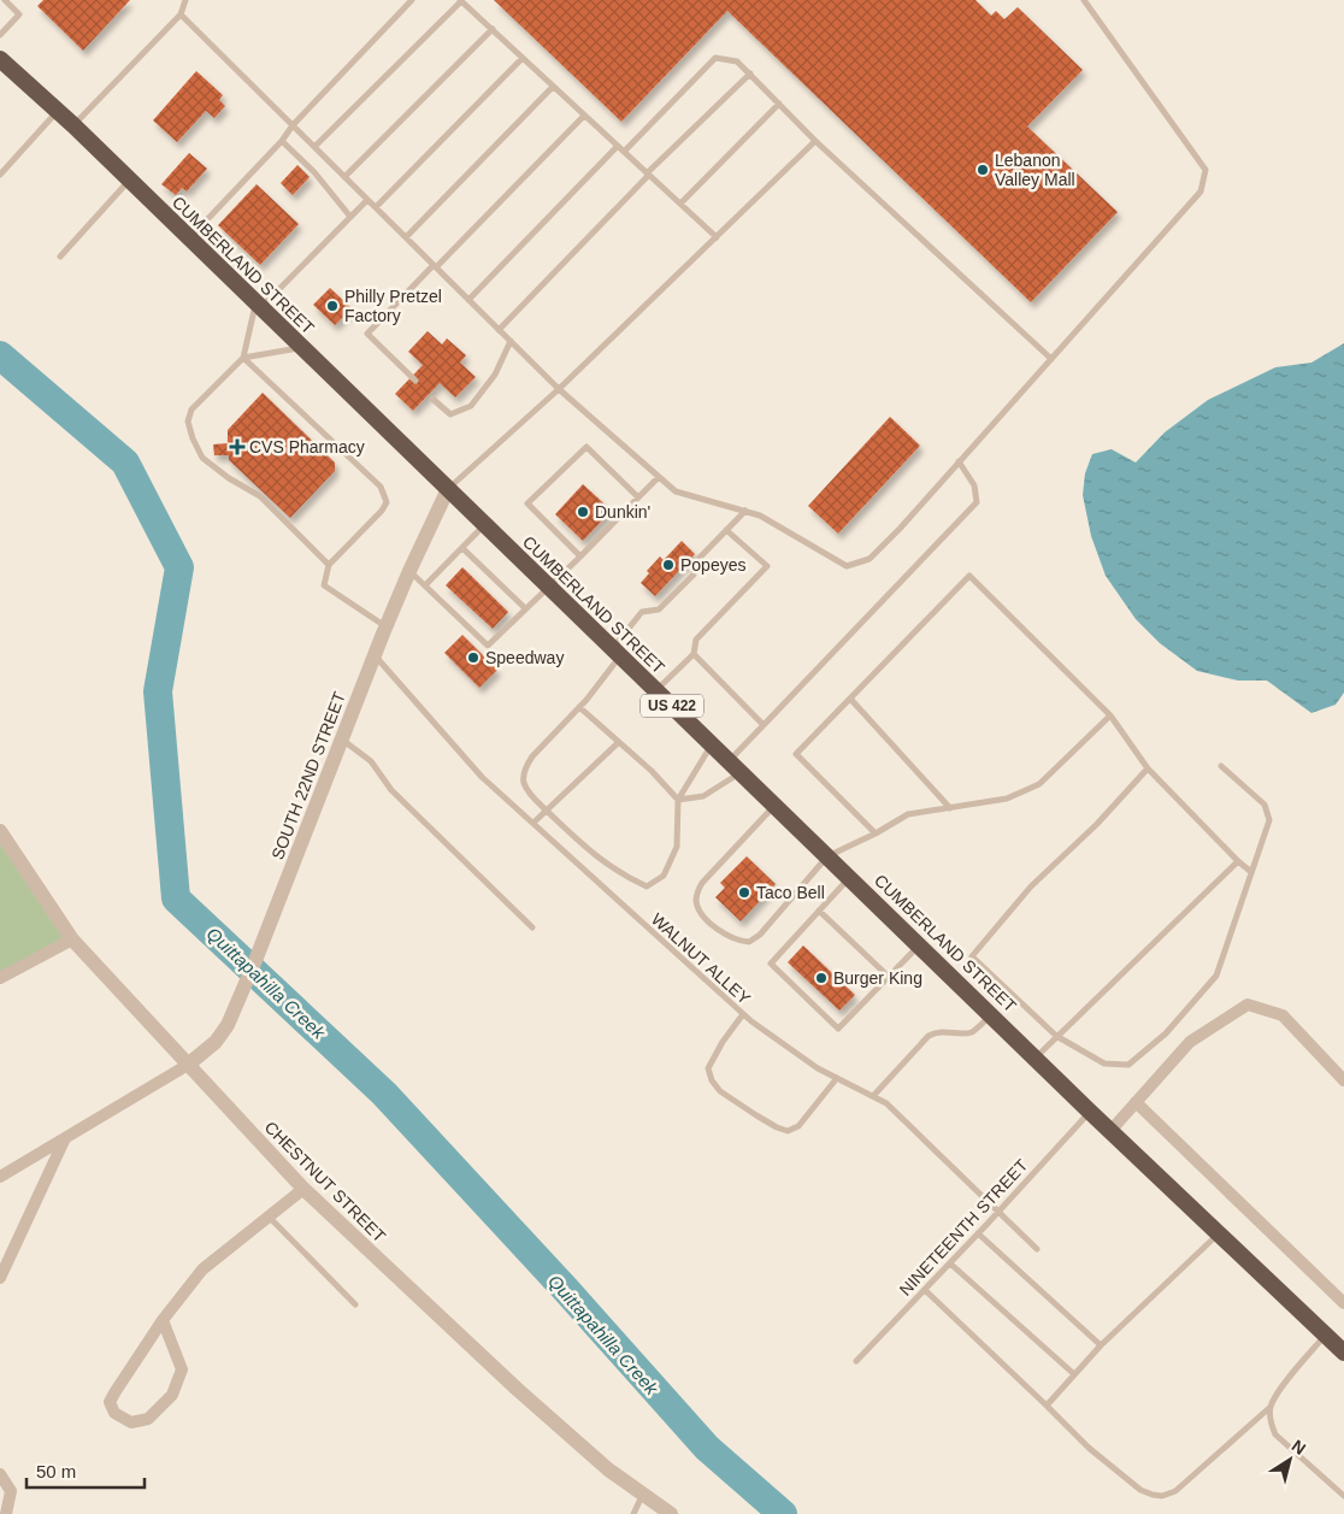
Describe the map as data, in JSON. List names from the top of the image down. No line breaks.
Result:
{"streets":{"highway":["CUMBERLAND STREET","US 422"],"street":["SOUTH 22ND STREET","CHESTNUT STREET"],"lane":["WALNUT ALLEY","NINETEENTH STREET"]},"crossings":[["CUMBERLAND STREET","SOUTH 22ND STREET"],["CUMBERLAND STREET","NINETEENTH STREET"],["SOUTH 22ND STREET","WALNUT ALLEY"],["SOUTH 22ND STREET","CHESTNUT STREET"],["WALNUT ALLEY","NINETEENTH STREET"]],"water":["Quittapahilla Creek"],"places":{"other":["Lebanon Valley Mall","Philly Pretzel Factory","Dunkin'","Popeyes","Speedway","Taco Bell","Burger King"],"health":["CVS Pharmacy"]},"scale_bar":"50 m","north":"top right"}
